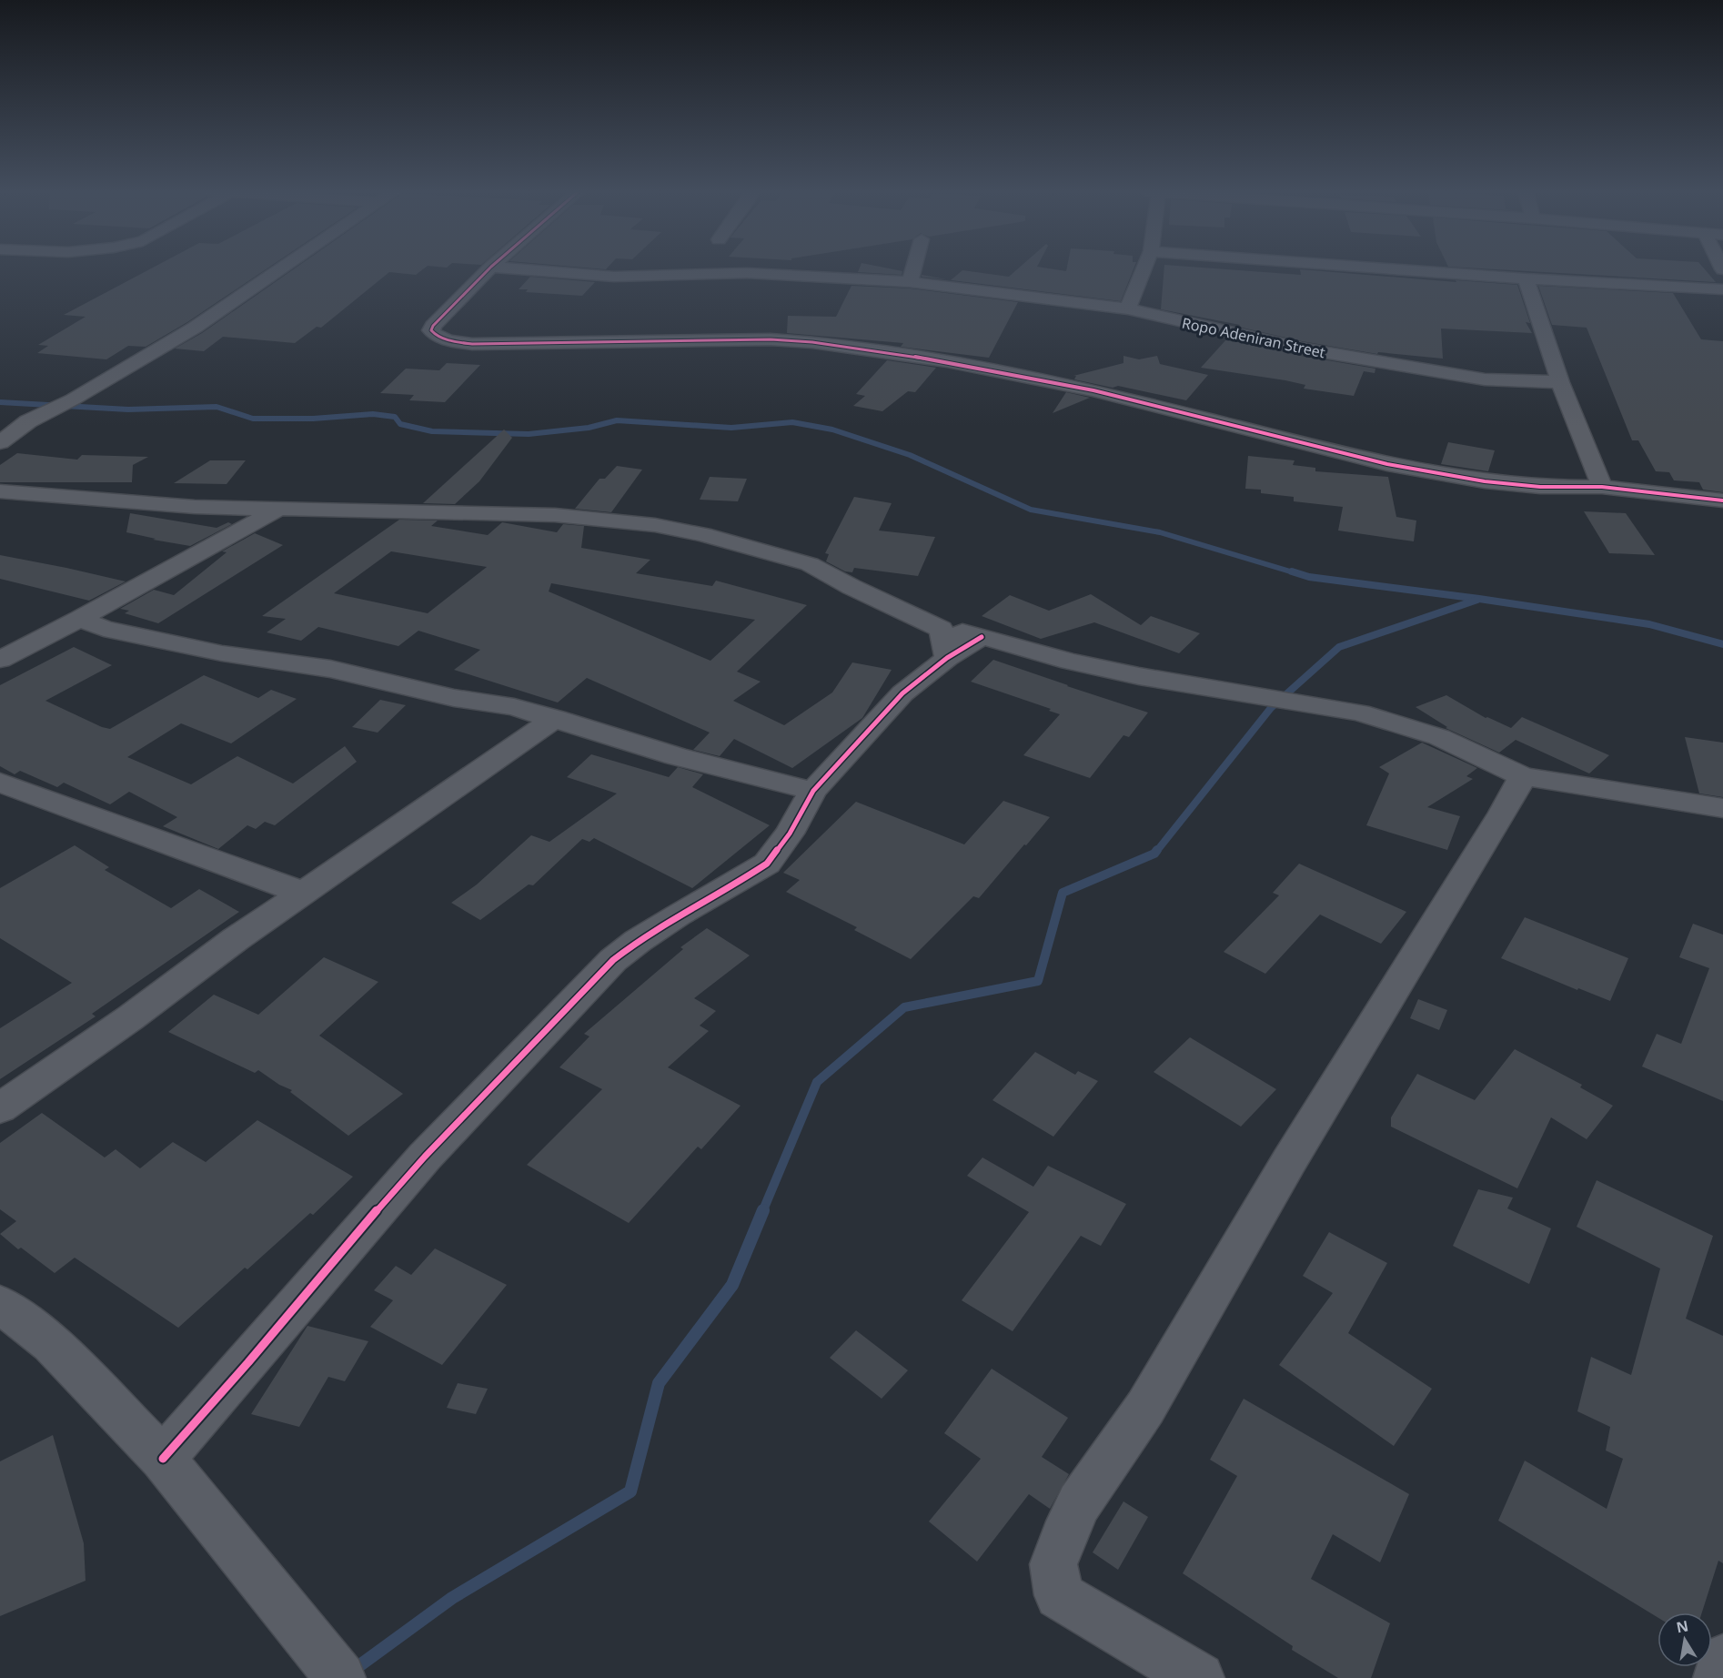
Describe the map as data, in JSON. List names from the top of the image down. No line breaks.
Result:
{"streets":{"street":["Ropo Adeniran Street"]},"north":"top"}
